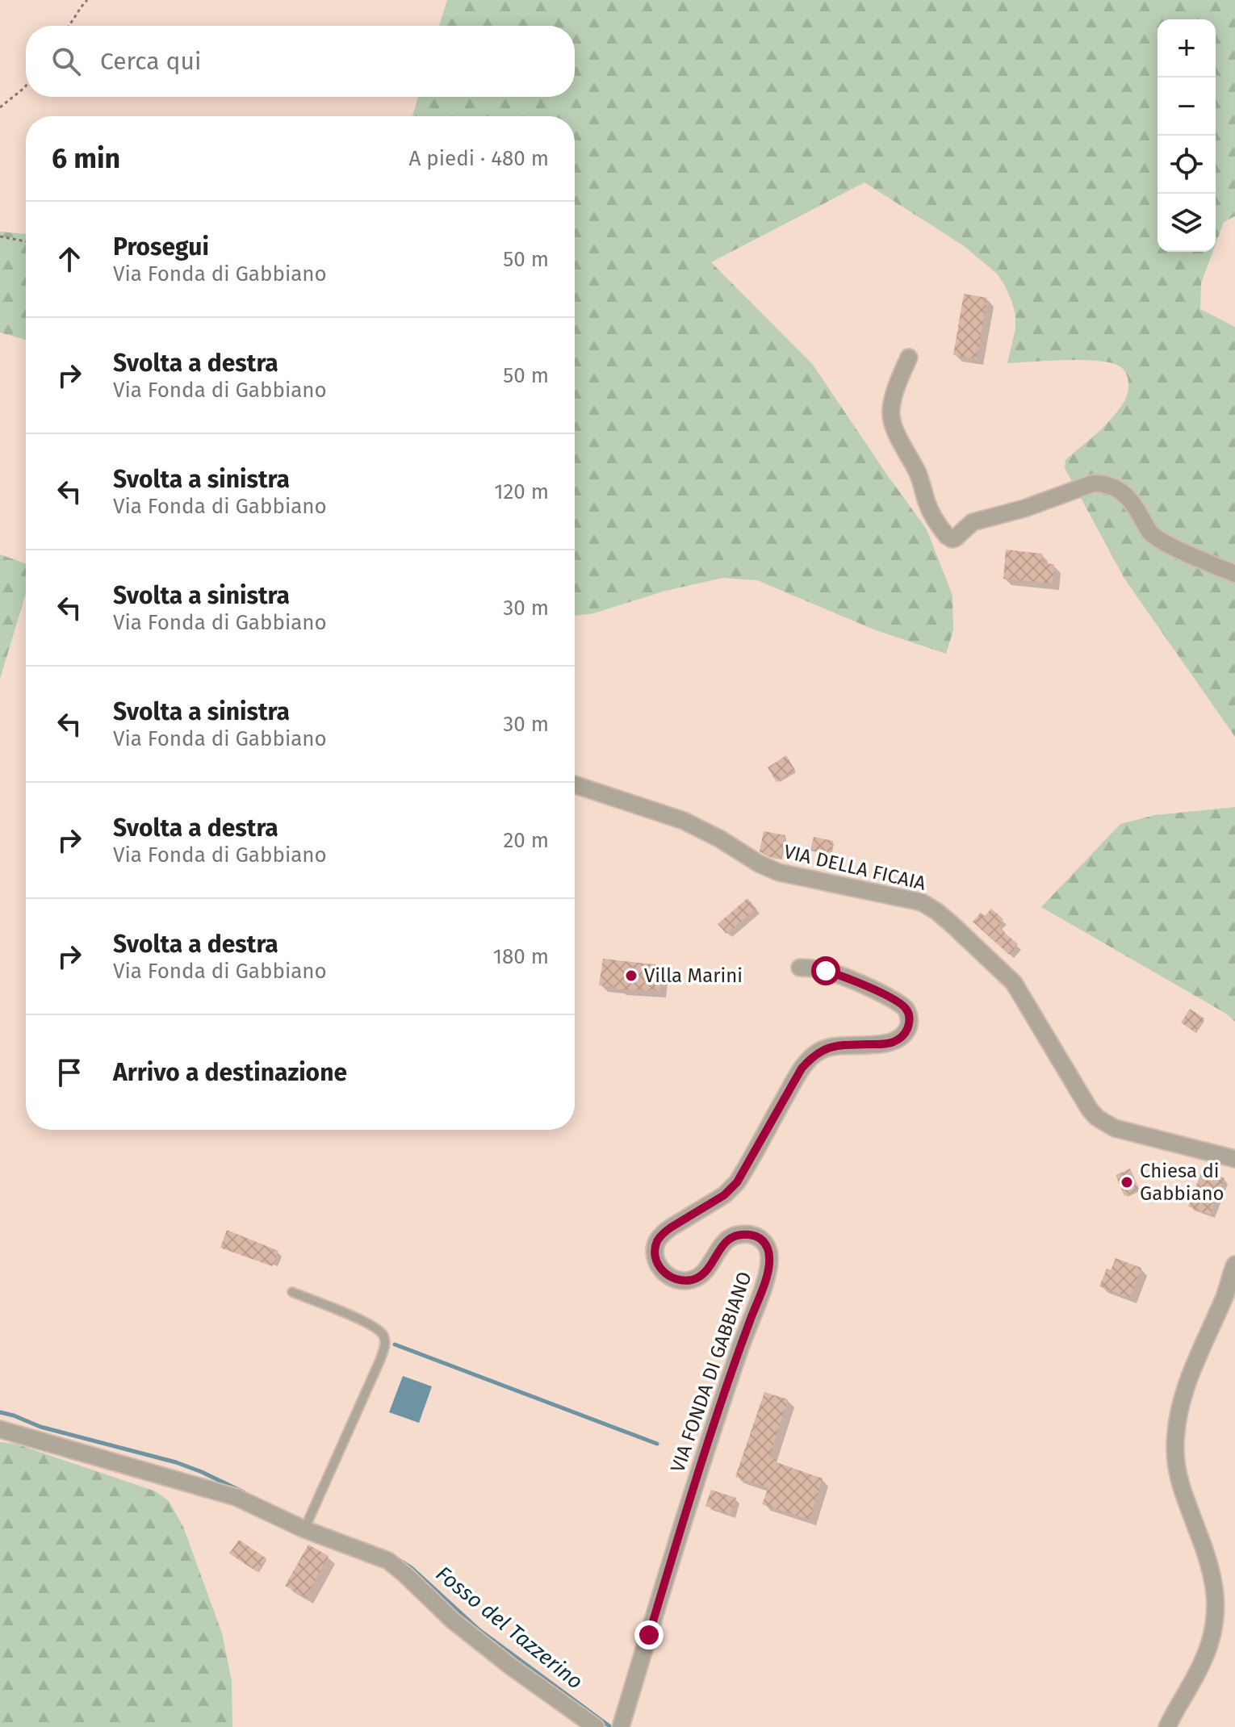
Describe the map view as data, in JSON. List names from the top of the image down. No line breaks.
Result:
{"streets":{"street":["VIA DELLA FICAIA","VIA FONDA DI GABBIANO"]},"water":["Fosso del Tazzerino"],"places":["Villa Marini","Chiesa di Gabbiano"],"page":{"map_buttons":["+","−"],"search":"Cerca qui","heading":["6 min","A piedi · 480 m"],"list":[["Prosegui","Via Fonda di Gabbiano","50 m"],["Svolta a destra","Via Fonda di Gabbiano","50 m"],["Svolta a sinistra","Via Fonda di Gabbiano","120 m"],["Svolta a sinistra","Via Fonda di Gabbiano","30 m"],["Svolta a sinistra","Via Fonda di Gabbiano","30 m"],["Svolta a destra","Via Fonda di Gabbiano","20 m"],["Svolta a destra","Via Fonda di Gabbiano","180 m"],"Arrivo a destinazione"]}}
